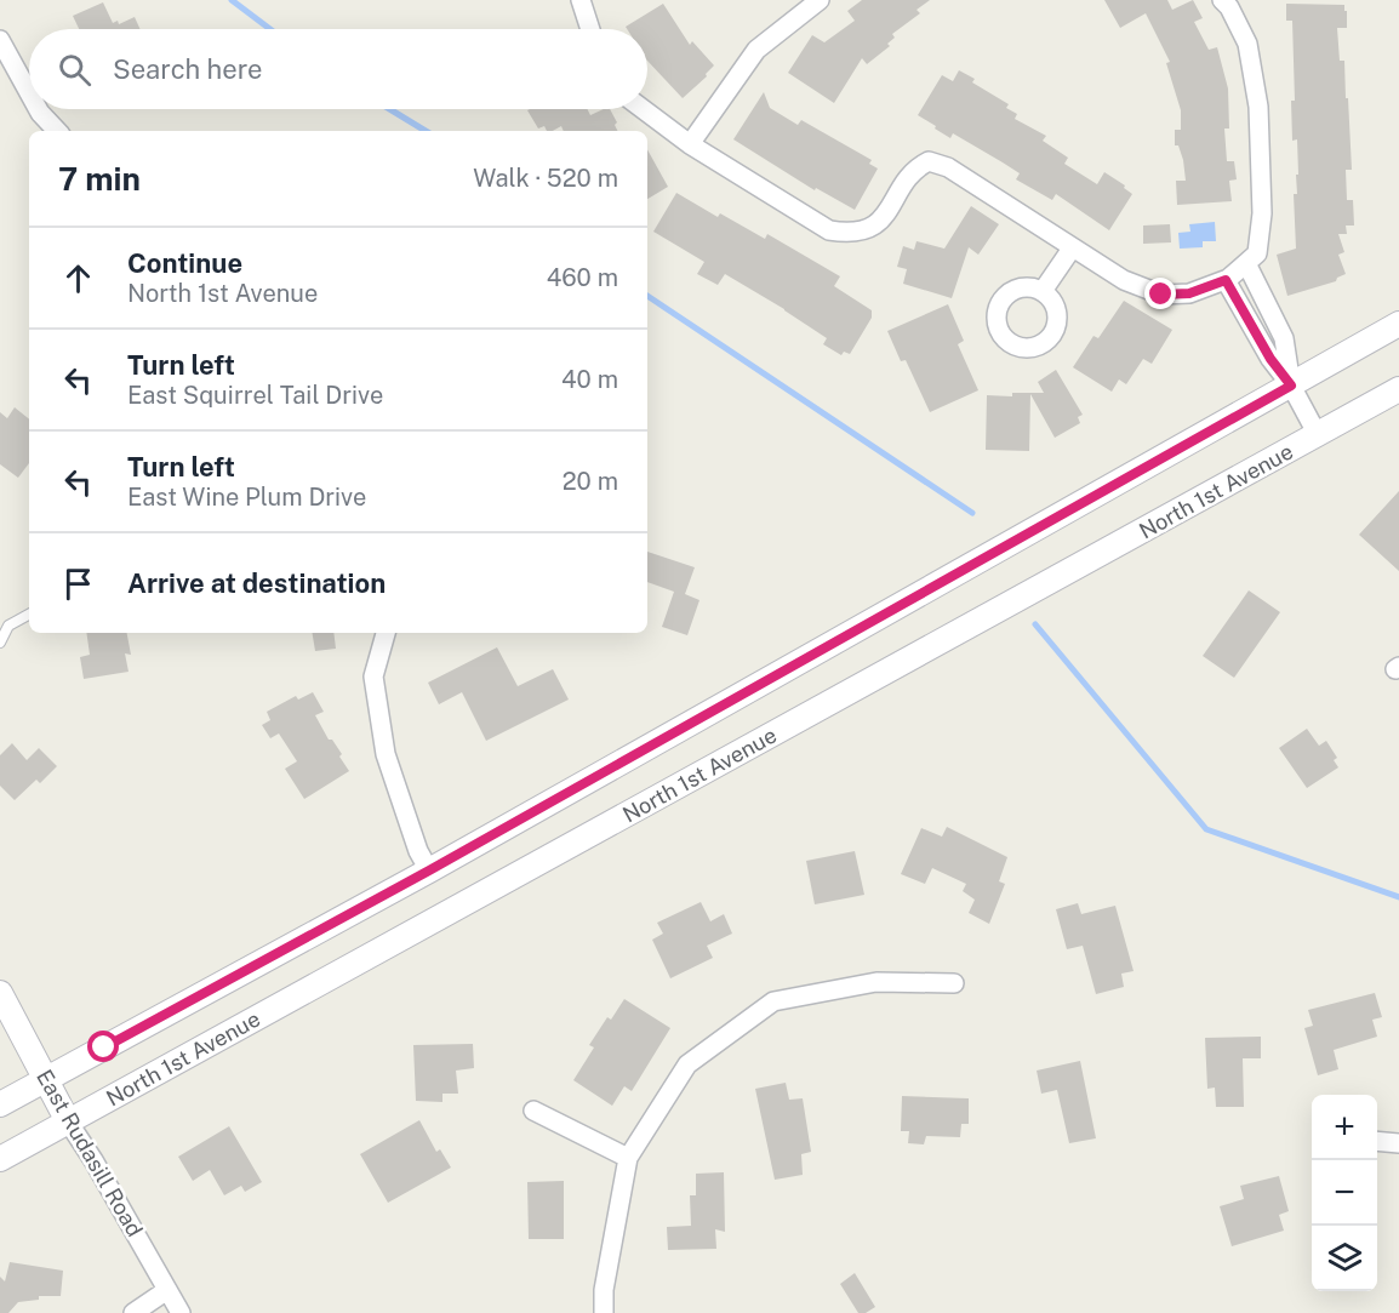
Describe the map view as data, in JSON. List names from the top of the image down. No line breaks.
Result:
{"streets":{"main road":["North 1st Avenue","East Rudasill Road"]},"crossings":[["North 1st Avenue","East Rudasill Road"]],"page":{"search":"Search here","heading":["7 min","Walk · 520 m"],"list":[["Continue","North 1st Avenue","460 m"],["Turn left","East Squirrel Tail Drive","40 m"],["Turn left","East Wine Plum Drive","20 m"],"Arrive at destination"],"map_buttons":["+","−"]}}
